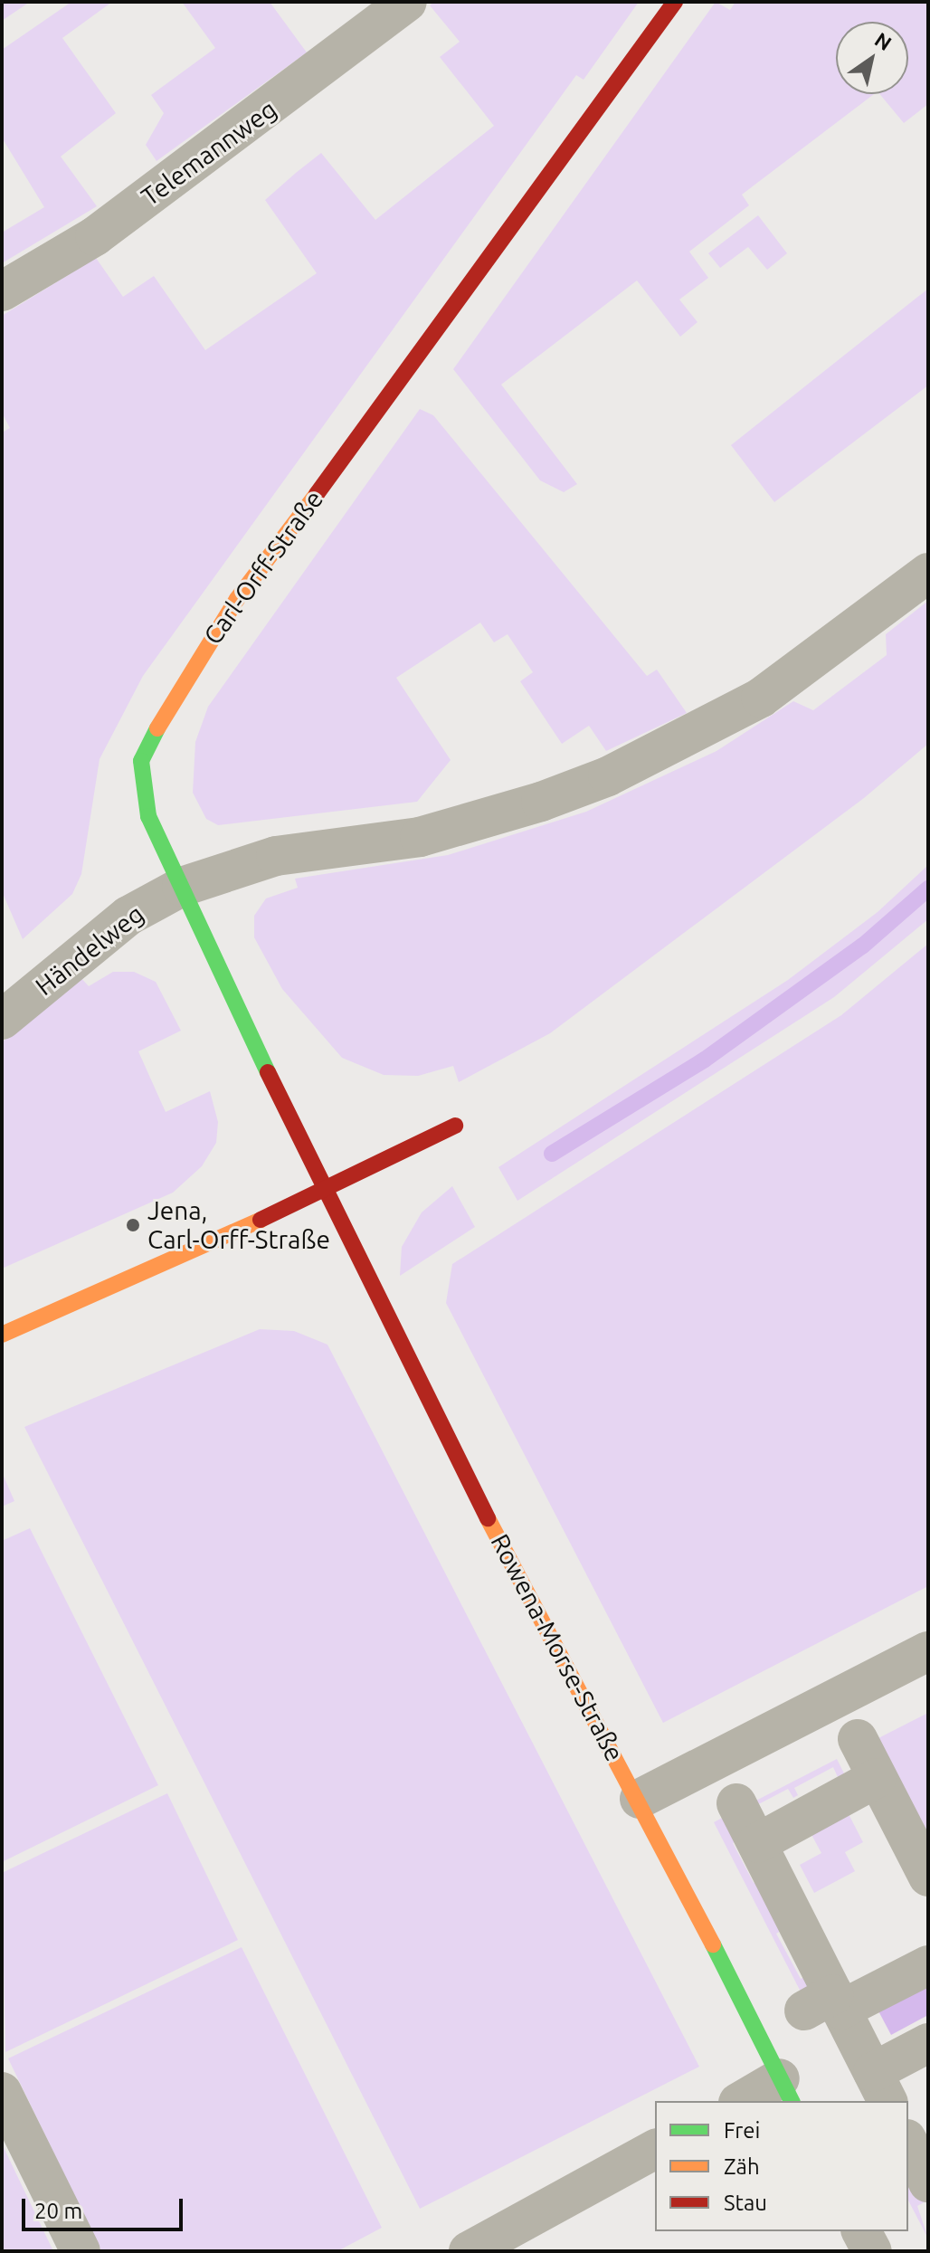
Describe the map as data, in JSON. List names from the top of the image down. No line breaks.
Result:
{"streets":{"street":["Telemannweg","Carl-Orff-Straße","Händelweg","Rowena-Morse-Straße"]},"crossings":[["Carl-Orff-Straße","Händelweg"],["Carl-Orff-Straße","Rowena-Morse-Straße"]],"places":["Jena, Carl-Orff-Straße"],"legend":["Frei","Zäh","Stau"],"scale_bar":"20 m","north":"top right"}
